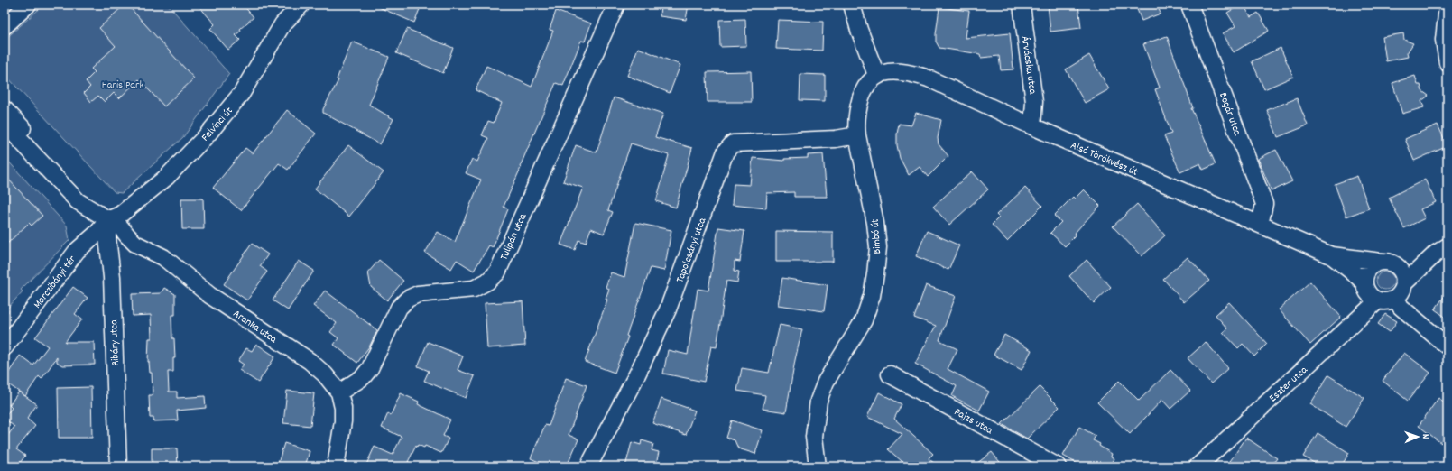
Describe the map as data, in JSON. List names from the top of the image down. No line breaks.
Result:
{"streets":{"street":["Árvácska utca","Bogár utca","Felvinci út","Alsó Törökvész út","Tulipán utca","Bimbó út","Tapolcsányi utca","Marczibányi tér","Aranka utca","Ribáry utca","Eszter utca","Pajzs utca"]},"crossings":[["Árvácska utca","Alsó Törökvész út"],["Bogár utca","Alsó Törökvész út"],["Felvinci út","Marczibányi tér"],["Felvinci út","Aranka utca"],["Felvinci út","Ribáry utca"],["Alsó Törökvész út","Bimbó út"],["Alsó Törökvész út","Eszter utca"],["Tulipán utca","Aranka utca"],["Bimbó út","Tapolcsányi utca"],["Marczibányi tér","Aranka utca"],["Marczibányi tér","Ribáry utca"],["Aranka utca","Ribáry utca"]],"parks":["Haris Park"],"north":"right"}
